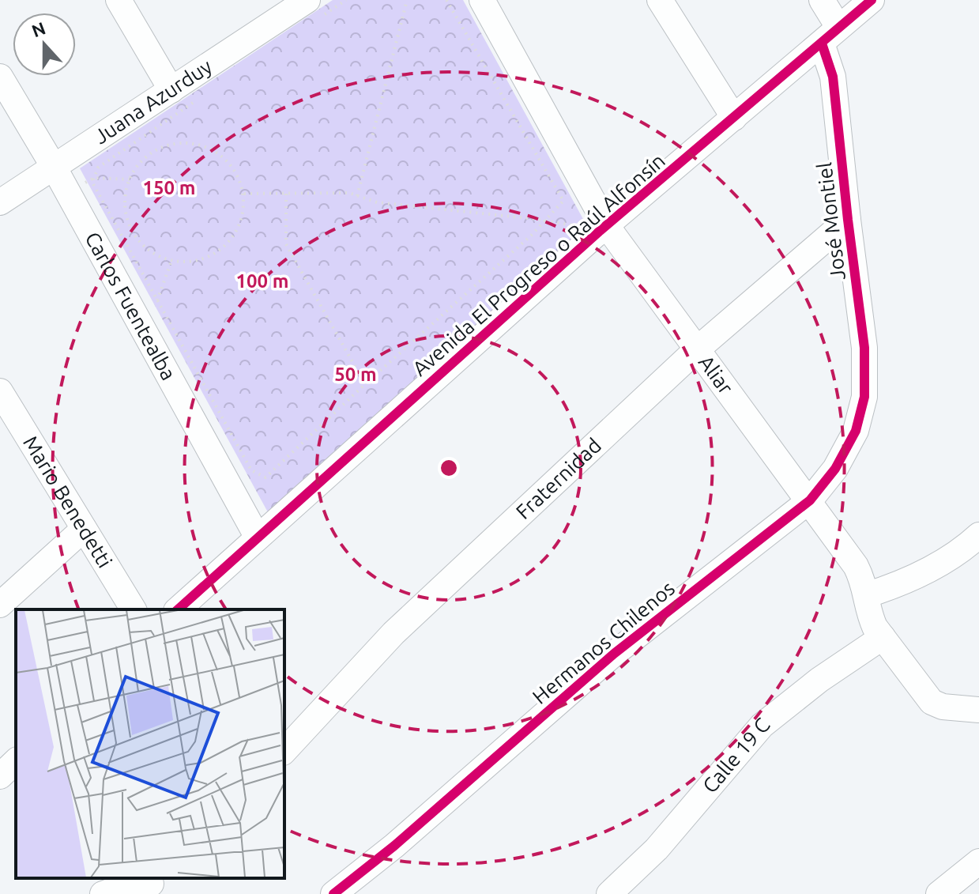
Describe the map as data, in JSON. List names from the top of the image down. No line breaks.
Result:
{"streets":{"street":["Juana Azurduy","José Montiel","Avenida El Progreso o Raúl Alfonsín","Carlos Fuentealba","Aliar","Fraternidad","Mario Benedetti","Hermanos Chilenos","Calle 19 C"]},"crossings":[["Juana Azurduy","Carlos Fuentealba"],["José Montiel","Avenida El Progreso o Raúl Alfonsín"],["José Montiel","Fraternidad"],["José Montiel","Hermanos Chilenos"],["Avenida El Progreso o Raúl Alfonsín","Carlos Fuentealba"],["Avenida El Progreso o Raúl Alfonsín","Aliar"],["Aliar","Fraternidad"],["Aliar","Hermanos Chilenos"],["Aliar","Calle 19 C"]],"north":"top","rings":["150 m","100 m","50 m"]}
